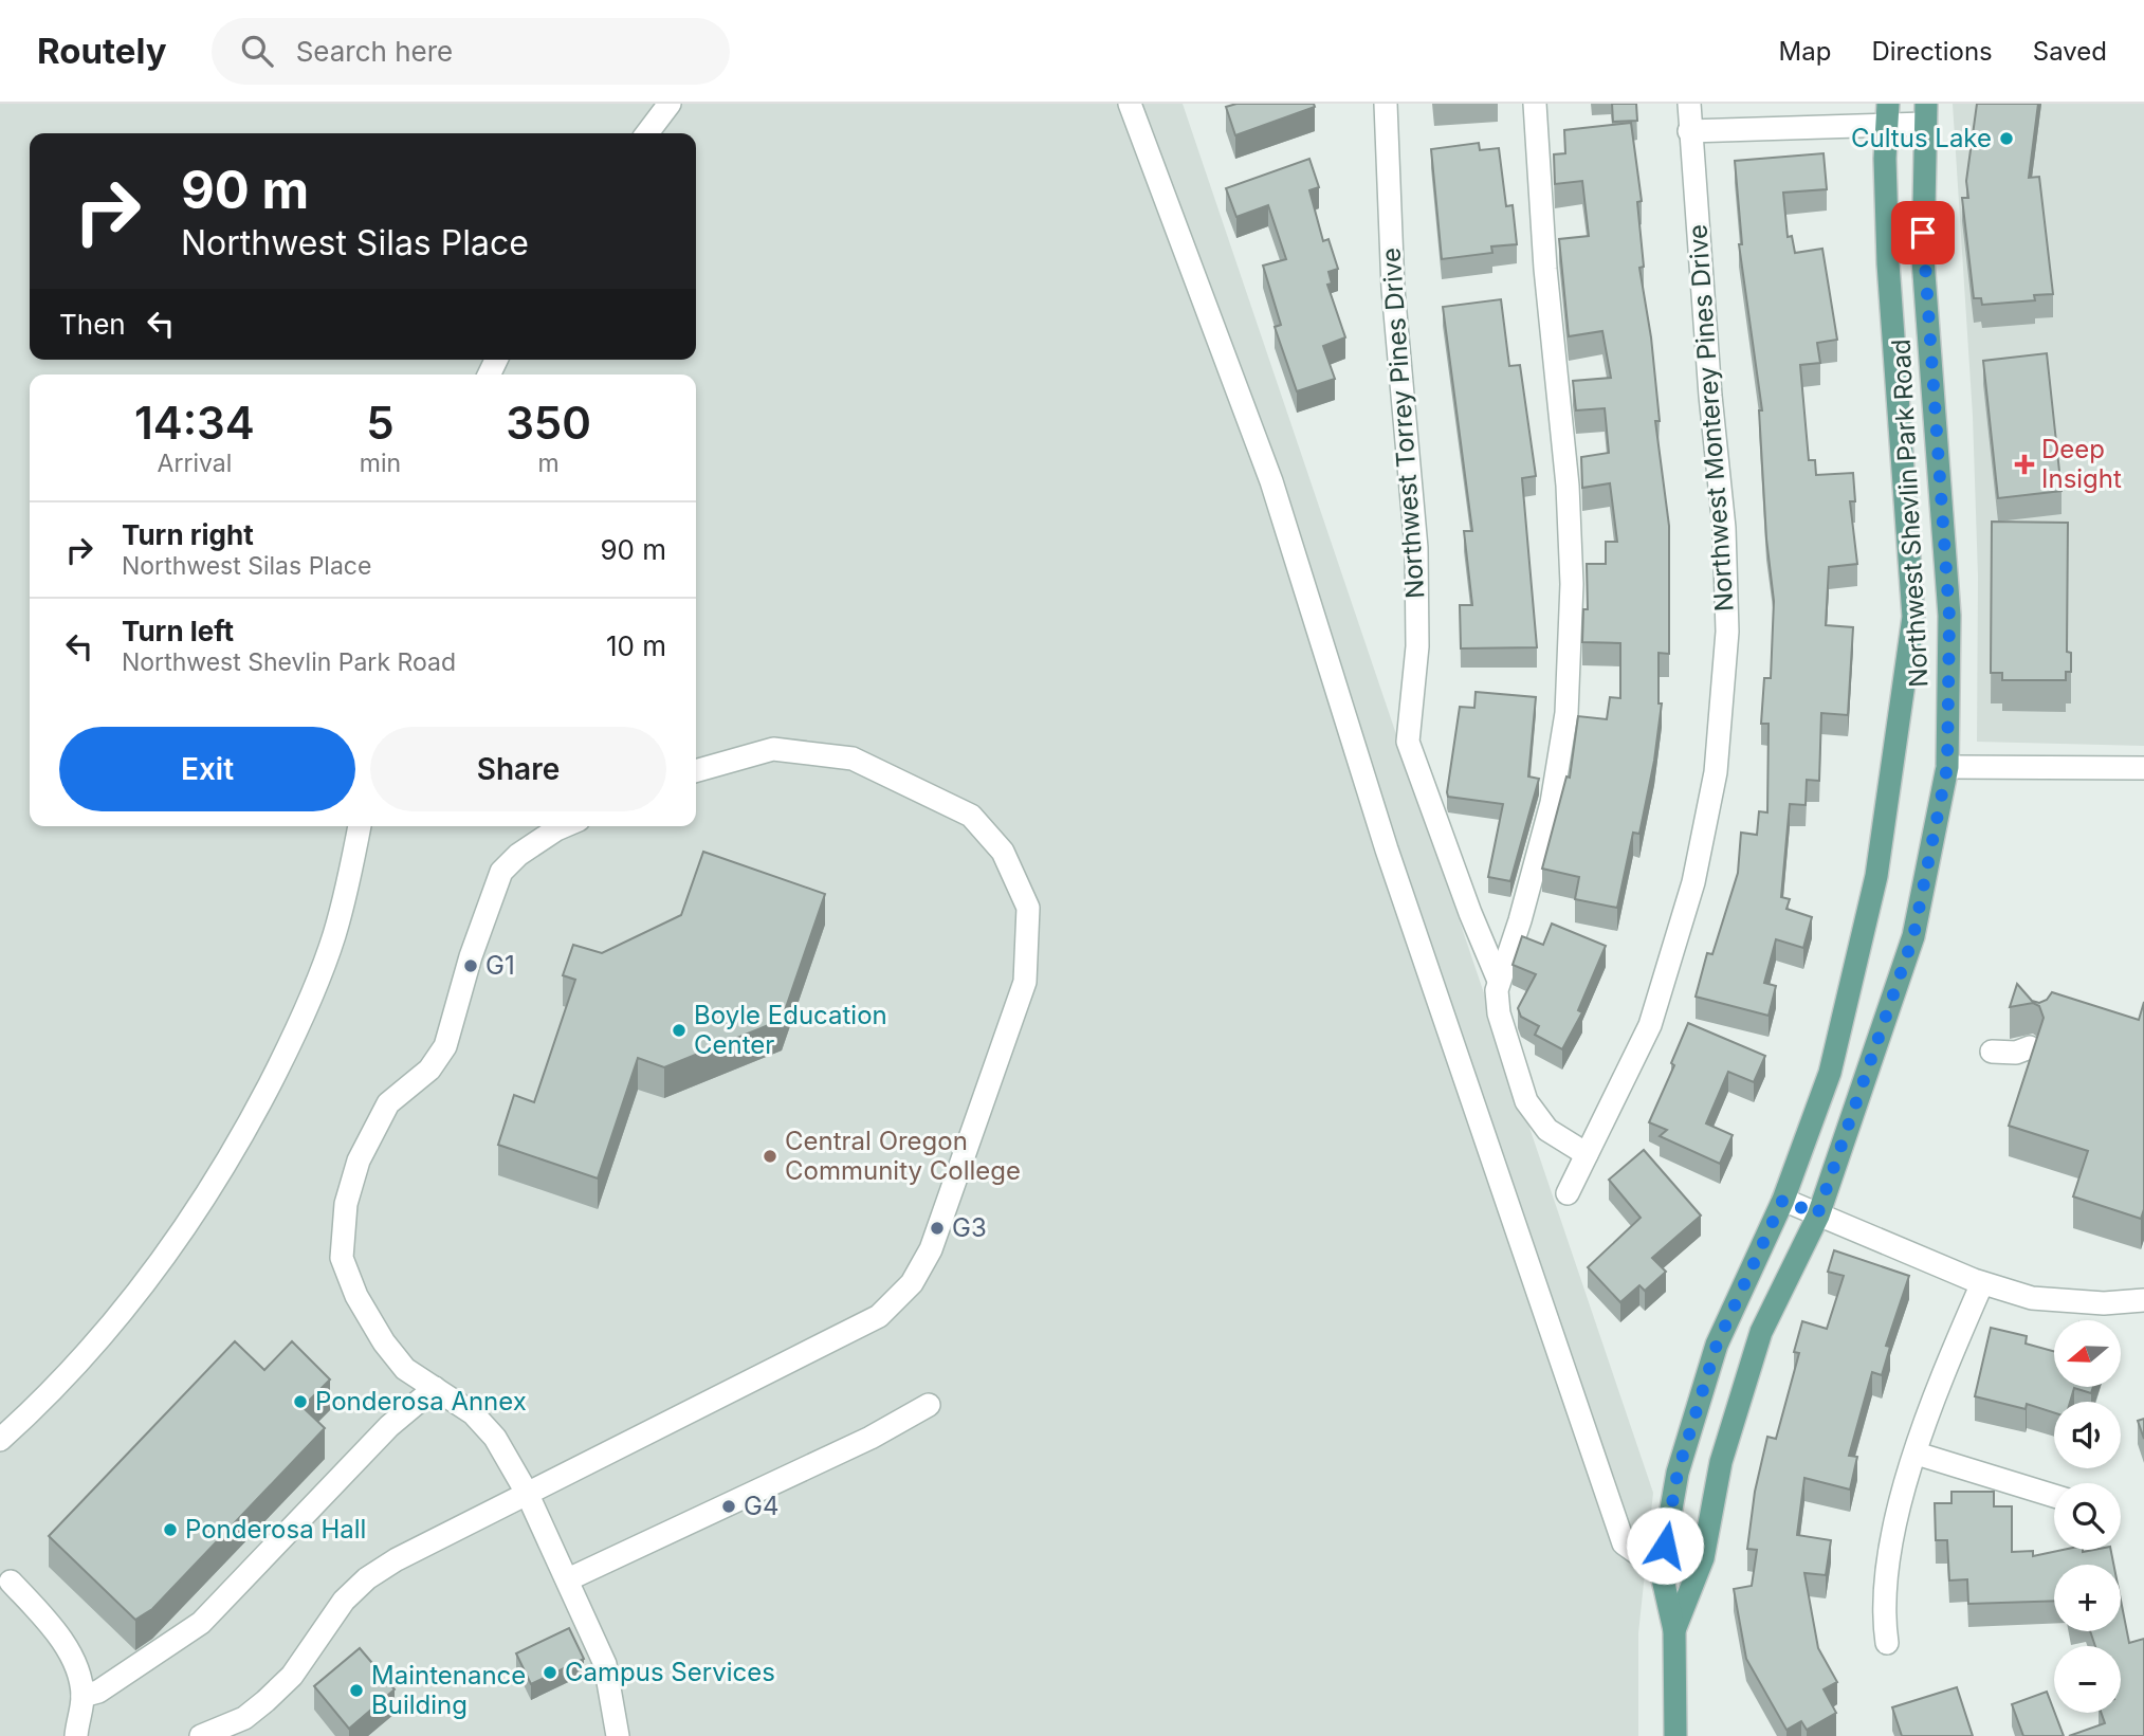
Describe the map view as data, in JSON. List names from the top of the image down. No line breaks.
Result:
{"streets":{"main road":["Northwest Shevlin Park Road"],"street":["Northwest Monterey Pines Drive","Northwest Torrey Pines Drive"]},"places":{"other":["Cultus Lake","G1","Boyle Education Center","Central Oregon Community College","G3","Ponderosa Annex","G4","Ponderosa Hall","Campus Services","Maintenance Building"],"health":["Deep Insight"]},"north":"left","page":{"header":"Routely","search":"Search here","nav":["Map","Directions","Saved"],"turn":["90 m","Northwest Silas Place"],"then":"Then","eta":["14:34","Arrival","5","min","350","m"],"list":[{"name":"Turn right","note":"Northwest Silas Place","value":"90 m"},{"name":"Turn left","note":"Northwest Shevlin Park Road","value":"10 m"}],"buttons":["Exit","Share"],"map_buttons":["+","−"]}}
